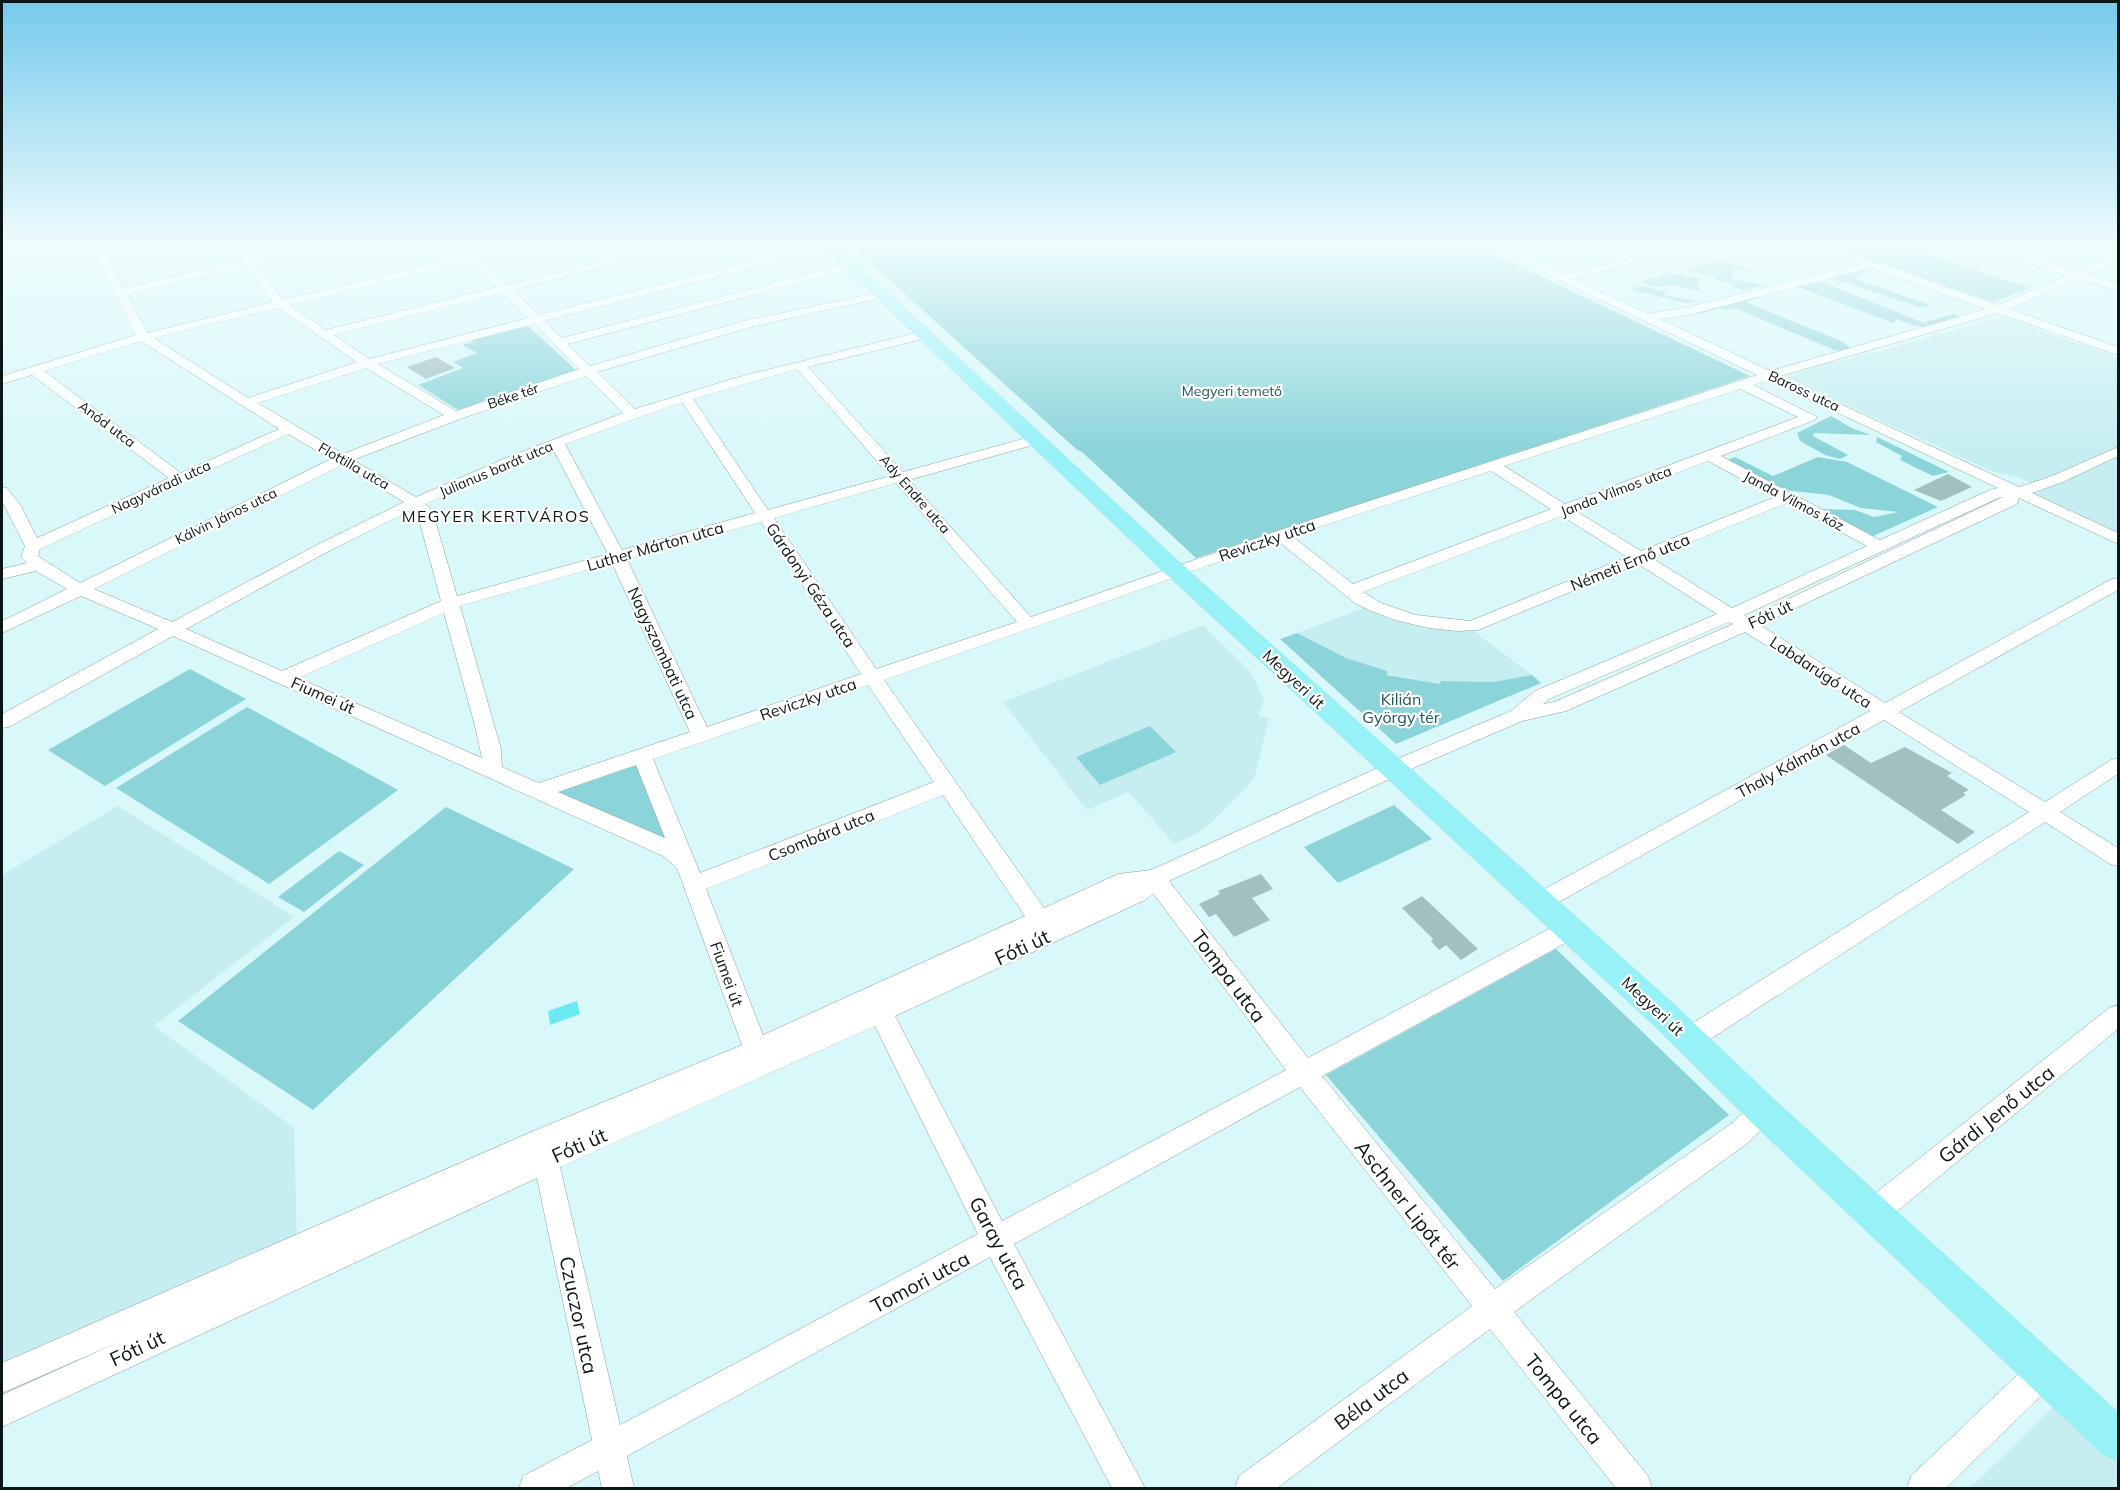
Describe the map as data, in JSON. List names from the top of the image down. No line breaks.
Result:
{"streets":{"main road":["Megyeri út"],"street":["Baross utca","Béke tér","Anód utca","Flottilla utca","Julianus barát utca","Nagyváradi utca","Janda Vilmos utca","Ady Endre utca","Janda Vilmos köz","Kálvin János utca","Reviczky utca","Luther Márton utca","Németi Ernő utca","Gárdonyi Géza utca","Fóti út","Nagyszombati utca","Labdarúgó utca","Fiumei út","Thaly Kálmán utca","Csombárd utca","Tompa utca","Gárdi Jenő utca","Aschner Lipót tér","Garay utca","Tomori utca","Czuczor utca","Béla utca"]},"crossings":[["Baross utca","Reviczky utca"],["Baross utca","Fóti út"],["Béke tér","Kálvin János utca"],["Anód utca","Nagyváradi utca"],["Flottilla utca","Julianus barát utca"],["Flottilla utca","Nagyváradi utca"],["Flottilla utca","Kálvin János utca"],["Flottilla utca","Luther Márton utca"],["Flottilla utca","Fiumei út"],["Julianus barát utca","Ady Endre utca"],["Julianus barát utca","Gárdonyi Géza utca"],["Julianus barát utca","Nagyszombati utca"],["Julianus barát utca","Megyeri út"],["Julianus barát utca","Fiumei út"],["Janda Vilmos utca","Janda Vilmos köz"],["Janda Vilmos utca","Reviczky utca"],["Janda Vilmos utca","Németi Ernő utca"],["Janda Vilmos utca","Labdarúgó utca"],["Ady Endre utca","Reviczky utca"],["Ady Endre utca","Luther Márton utca"],["Janda Vilmos köz","Németi Ernő utca"],["Janda Vilmos köz","Fóti út"],["Kálvin János utca","Fiumei út"],["Reviczky utca","Gárdonyi Géza utca"],["Reviczky utca","Nagyszombati utca"],["Reviczky utca","Labdarúgó utca"],["Reviczky utca","Megyeri út"],["Reviczky utca","Fiumei út"],["Luther Márton utca","Gárdonyi Géza utca"],["Luther Márton utca","Nagyszombati utca"],["Luther Márton utca","Megyeri út"],["Luther Márton utca","Fiumei út"],["Németi Ernő utca","Labdarúgó utca"],["Gárdonyi Géza utca","Fóti út"],["Gárdonyi Géza utca","Csombárd utca"],["Fóti út","Labdarúgó utca"],["Fóti út","Megyeri út"],["Fóti út","Fiumei út"],["Fóti út","Tompa utca"],["Fóti út","Garay utca"],["Fóti út","Czuczor utca"],["Labdarúgó utca","Thaly Kálmán utca"],["Megyeri út","Thaly Kálmán utca"],["Megyeri út","Gárdi Jenő utca"],["Fiumei út","Csombárd utca"],["Tompa utca","Aschner Lipót tér"],["Tompa utca","Tomori utca"],["Tompa utca","Béla utca"],["Aschner Lipót tér","Tomori utca"],["Aschner Lipót tér","Béla utca"],["Garay utca","Tomori utca"],["Tomori utca","Czuczor utca"]],"districts":["MEGYER KERTVÁROS"],"parks":["Megyeri temető","Kilián György tér"]}
